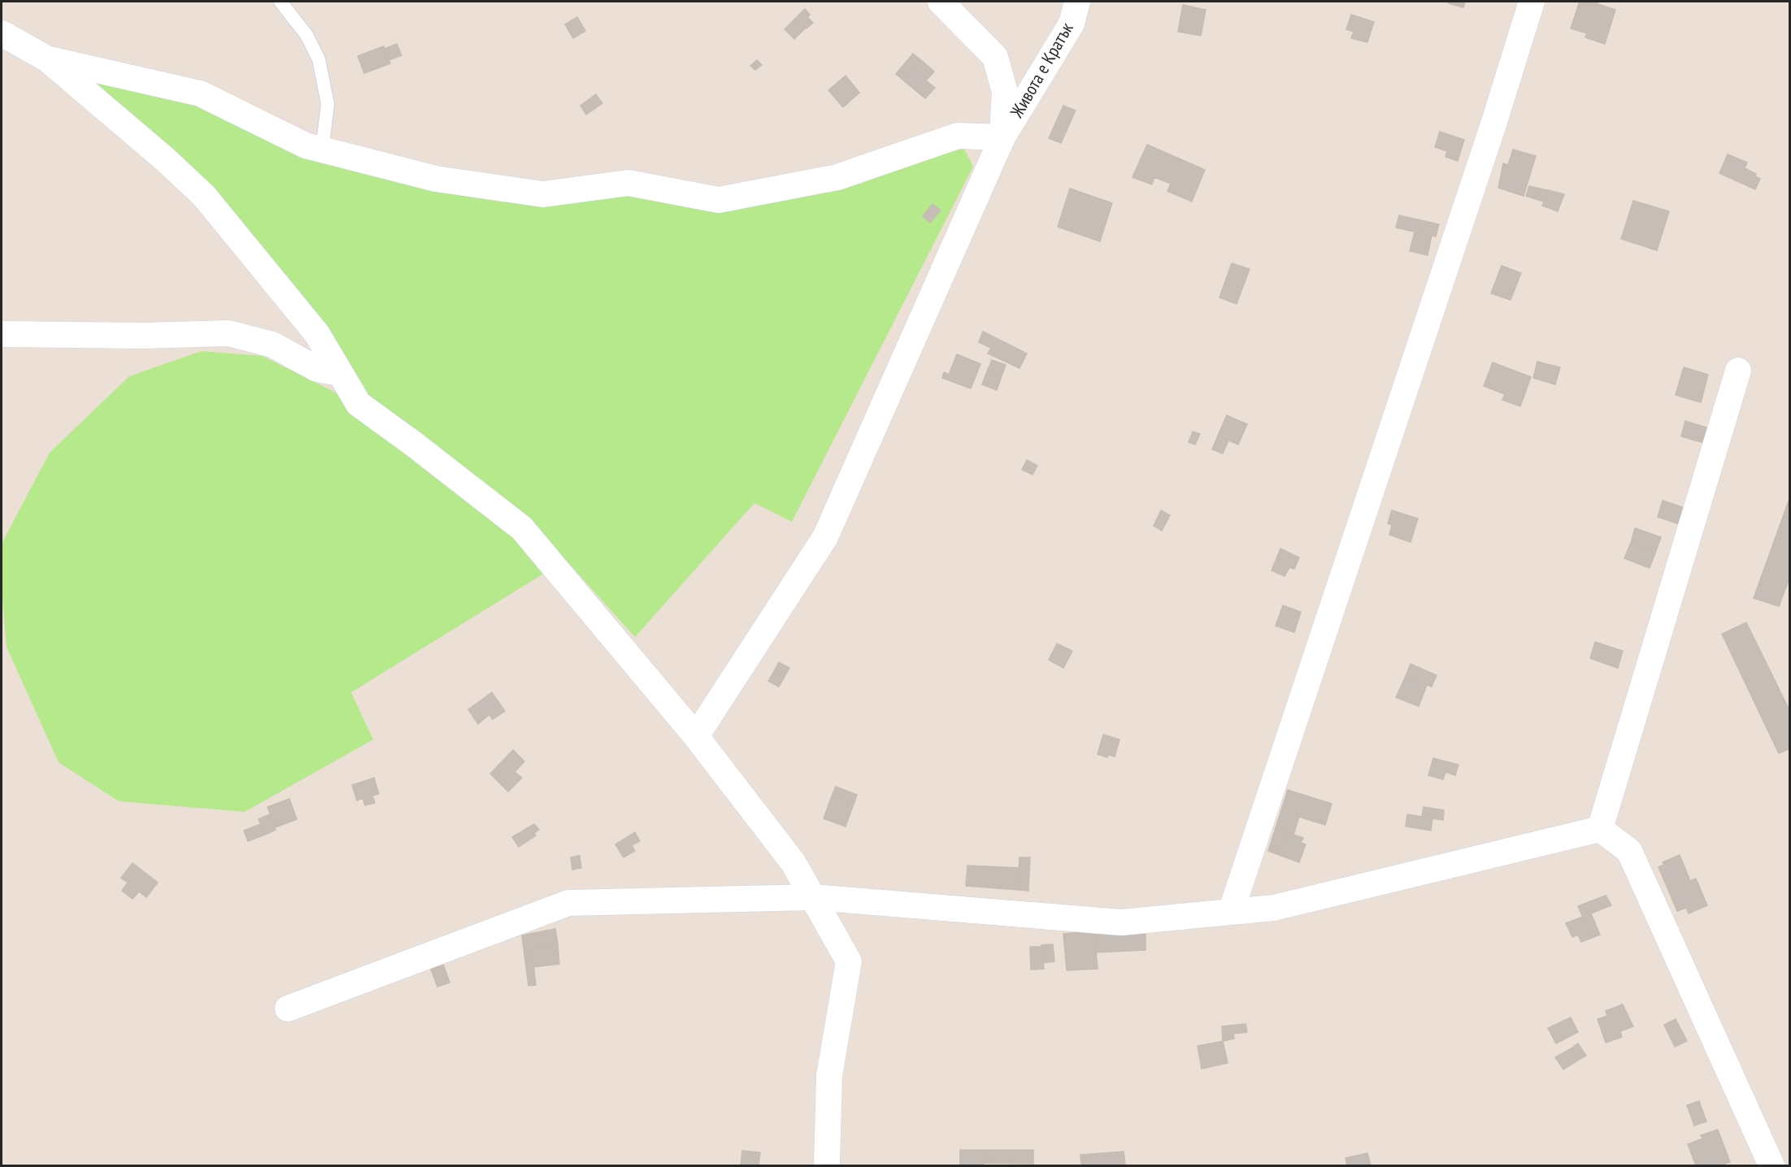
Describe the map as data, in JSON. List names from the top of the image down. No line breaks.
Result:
{"streets":{"street":["Живота е Кратък"]}}
